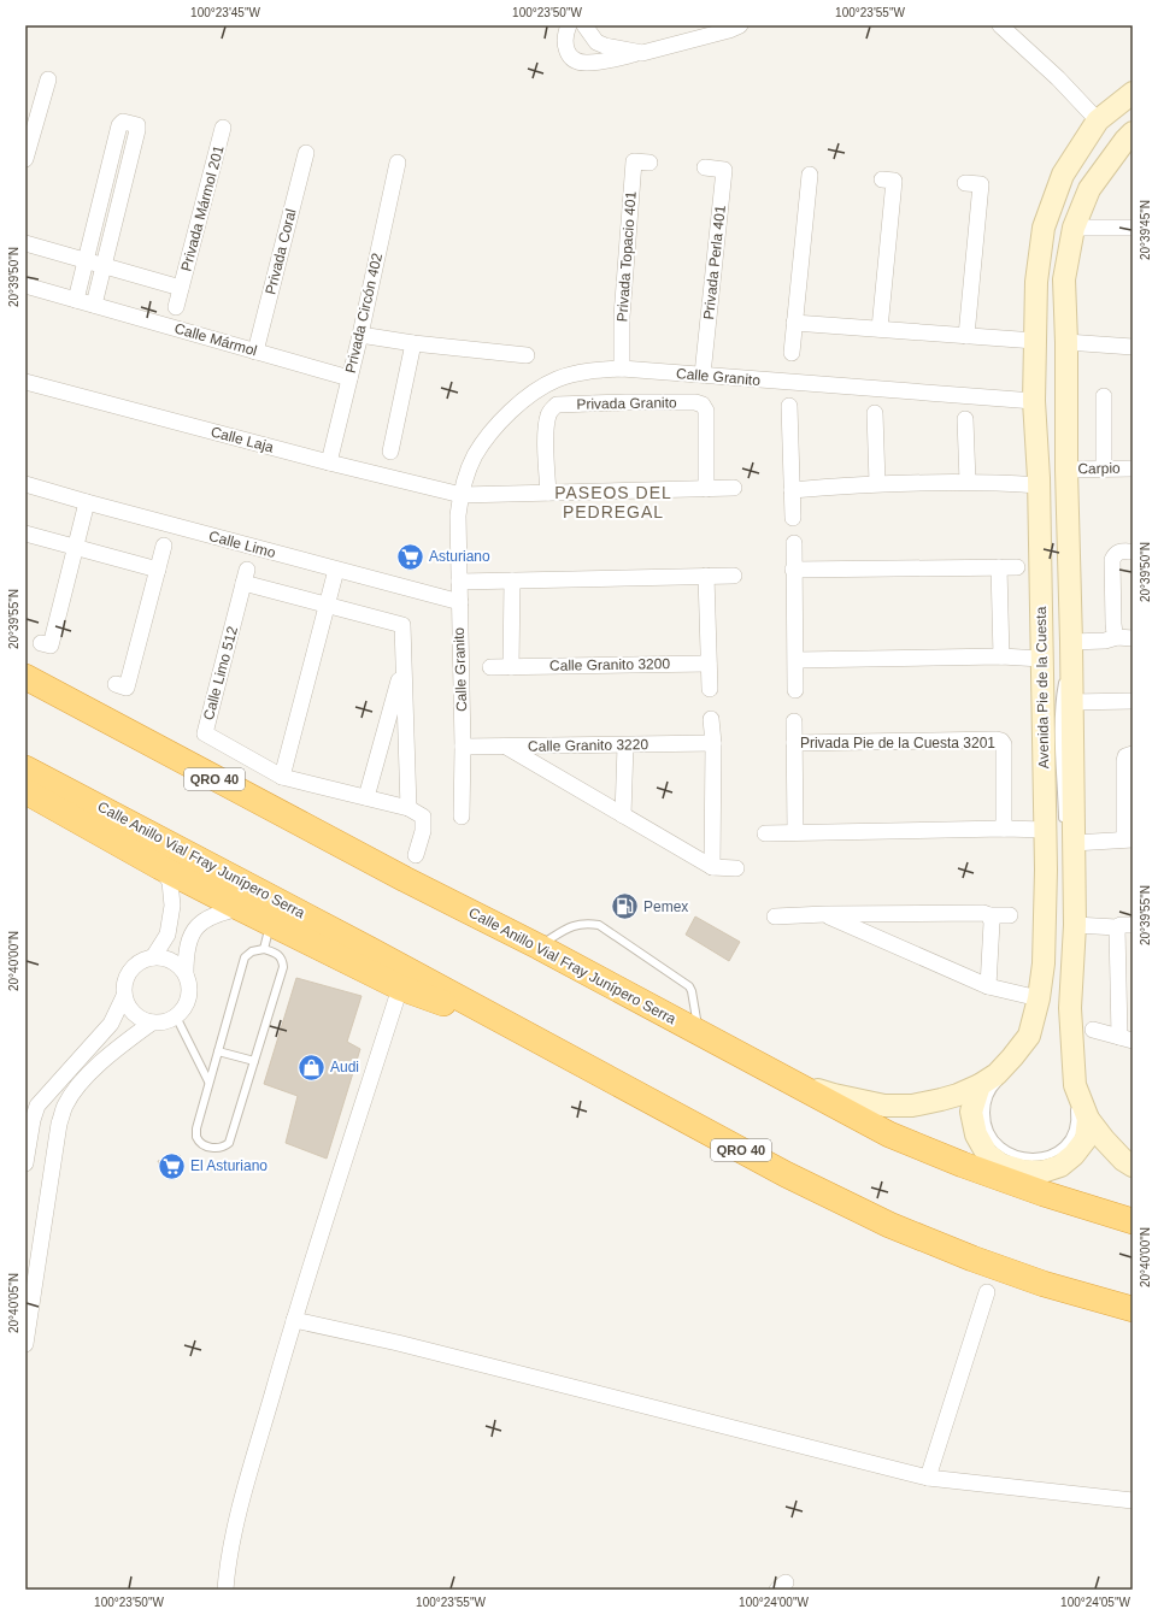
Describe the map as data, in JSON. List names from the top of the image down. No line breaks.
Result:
{"streets":{"highway":["QRO 40","Calle Anillo Vial Fray Junípero Serra"],"main road":["Avenida Pie de la Cuesta"],"street":["Privada Mármol 201","Privada Coral","Privada Topacio 401","Privada Perla 401","Privada Circón 402","Calle Mármol","Calle Granito","Privada Granito","Calle Laja","Carpio","Calle Limo","Calle Granito 3200","Calle Limo 512","Privada Pie de la Cuesta 3201","Calle Granito 3220"]},"crossings":[["Privada Coral","Calle Mármol"],["Privada Topacio 401","Calle Granito"],["Privada Perla 401","Calle Granito"],["Privada Circón 402","Calle Mármol"],["Privada Circón 402","Calle Laja"],["Calle Granito","Calle Laja"],["Calle Granito","Calle Limo"],["Calle Granito","Avenida Pie de la Cuesta"],["Calle Granito","Calle Granito 3220"],["Carpio","Avenida Pie de la Cuesta"],["Avenida Pie de la Cuesta","Calle Anillo Vial Fray Junípero Serra"]],"districts":["PASEOS DEL PEDREGAL"],"places":{"supermarket":["Asturiano","El Asturiano"],"fuel station":["Pemex"],"shop":["Audi"]},"coordinates":["100°23'45\"W","100°23'50\"W","100°23'55\"W","20°39'45\"N","20°39'50\"N","20°39'55\"N","20°40'00\"N","20°40'05\"N","100°24'00\"W","100°24'05\"W"]}
